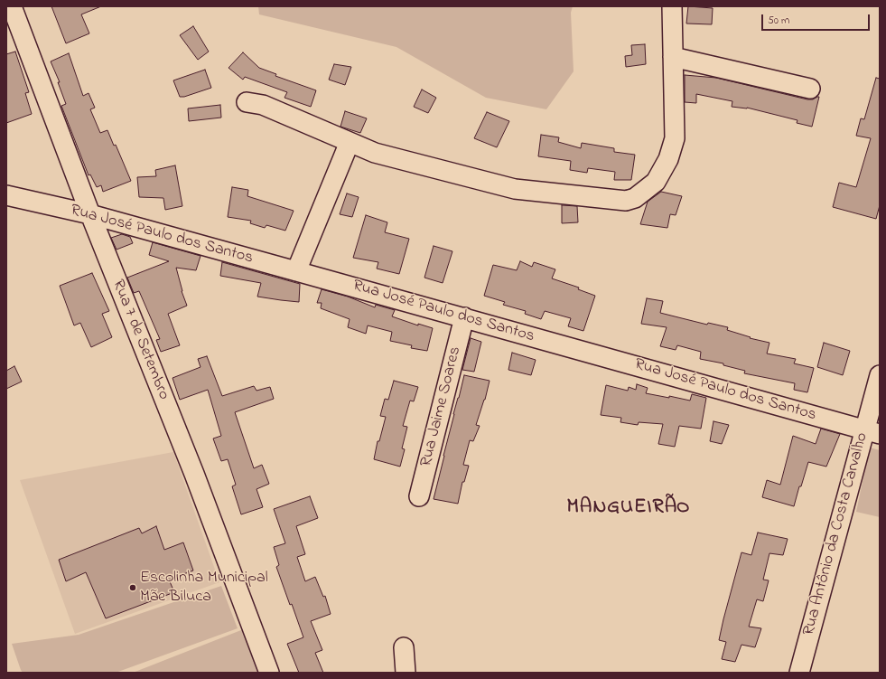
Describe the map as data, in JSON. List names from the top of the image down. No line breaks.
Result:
{"streets":{"street":["Rua José Paulo dos Santos","Rua 7 de Setembro","Rua Jaime Soares","Rua Antônio da Costa Carvalho"]},"crossings":[["Rua José Paulo dos Santos","Rua 7 de Setembro"],["Rua José Paulo dos Santos","Rua Jaime Soares"],["Rua José Paulo dos Santos","Rua Antônio da Costa Carvalho"]],"districts":["MANGUEIRÃO"],"places":["Escolinha Municipal Mãe Biluca"],"scale_bar":"50 m"}
